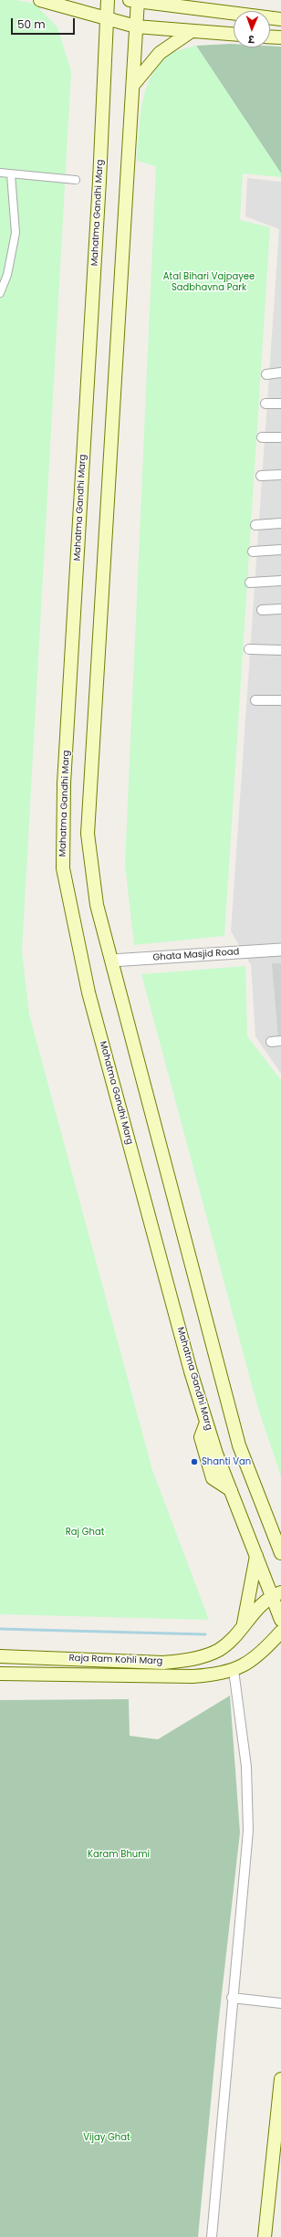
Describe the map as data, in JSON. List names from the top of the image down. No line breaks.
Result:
{"streets":{"main road":["Mahatma Gandhi Marg","Raja Ram Kohli Marg"],"street":["Ghata Masjid Road"]},"crossings":[["Mahatma Gandhi Marg","Raja Ram Kohli Marg"]],"parks":["Atal Bihari Vajpayee Sadbhavna Park","Raj Ghat","Karam Bhumi","Vijay Ghat"],"places":["Shanti Van"],"scale_bar":"50 m","north":"bottom"}
